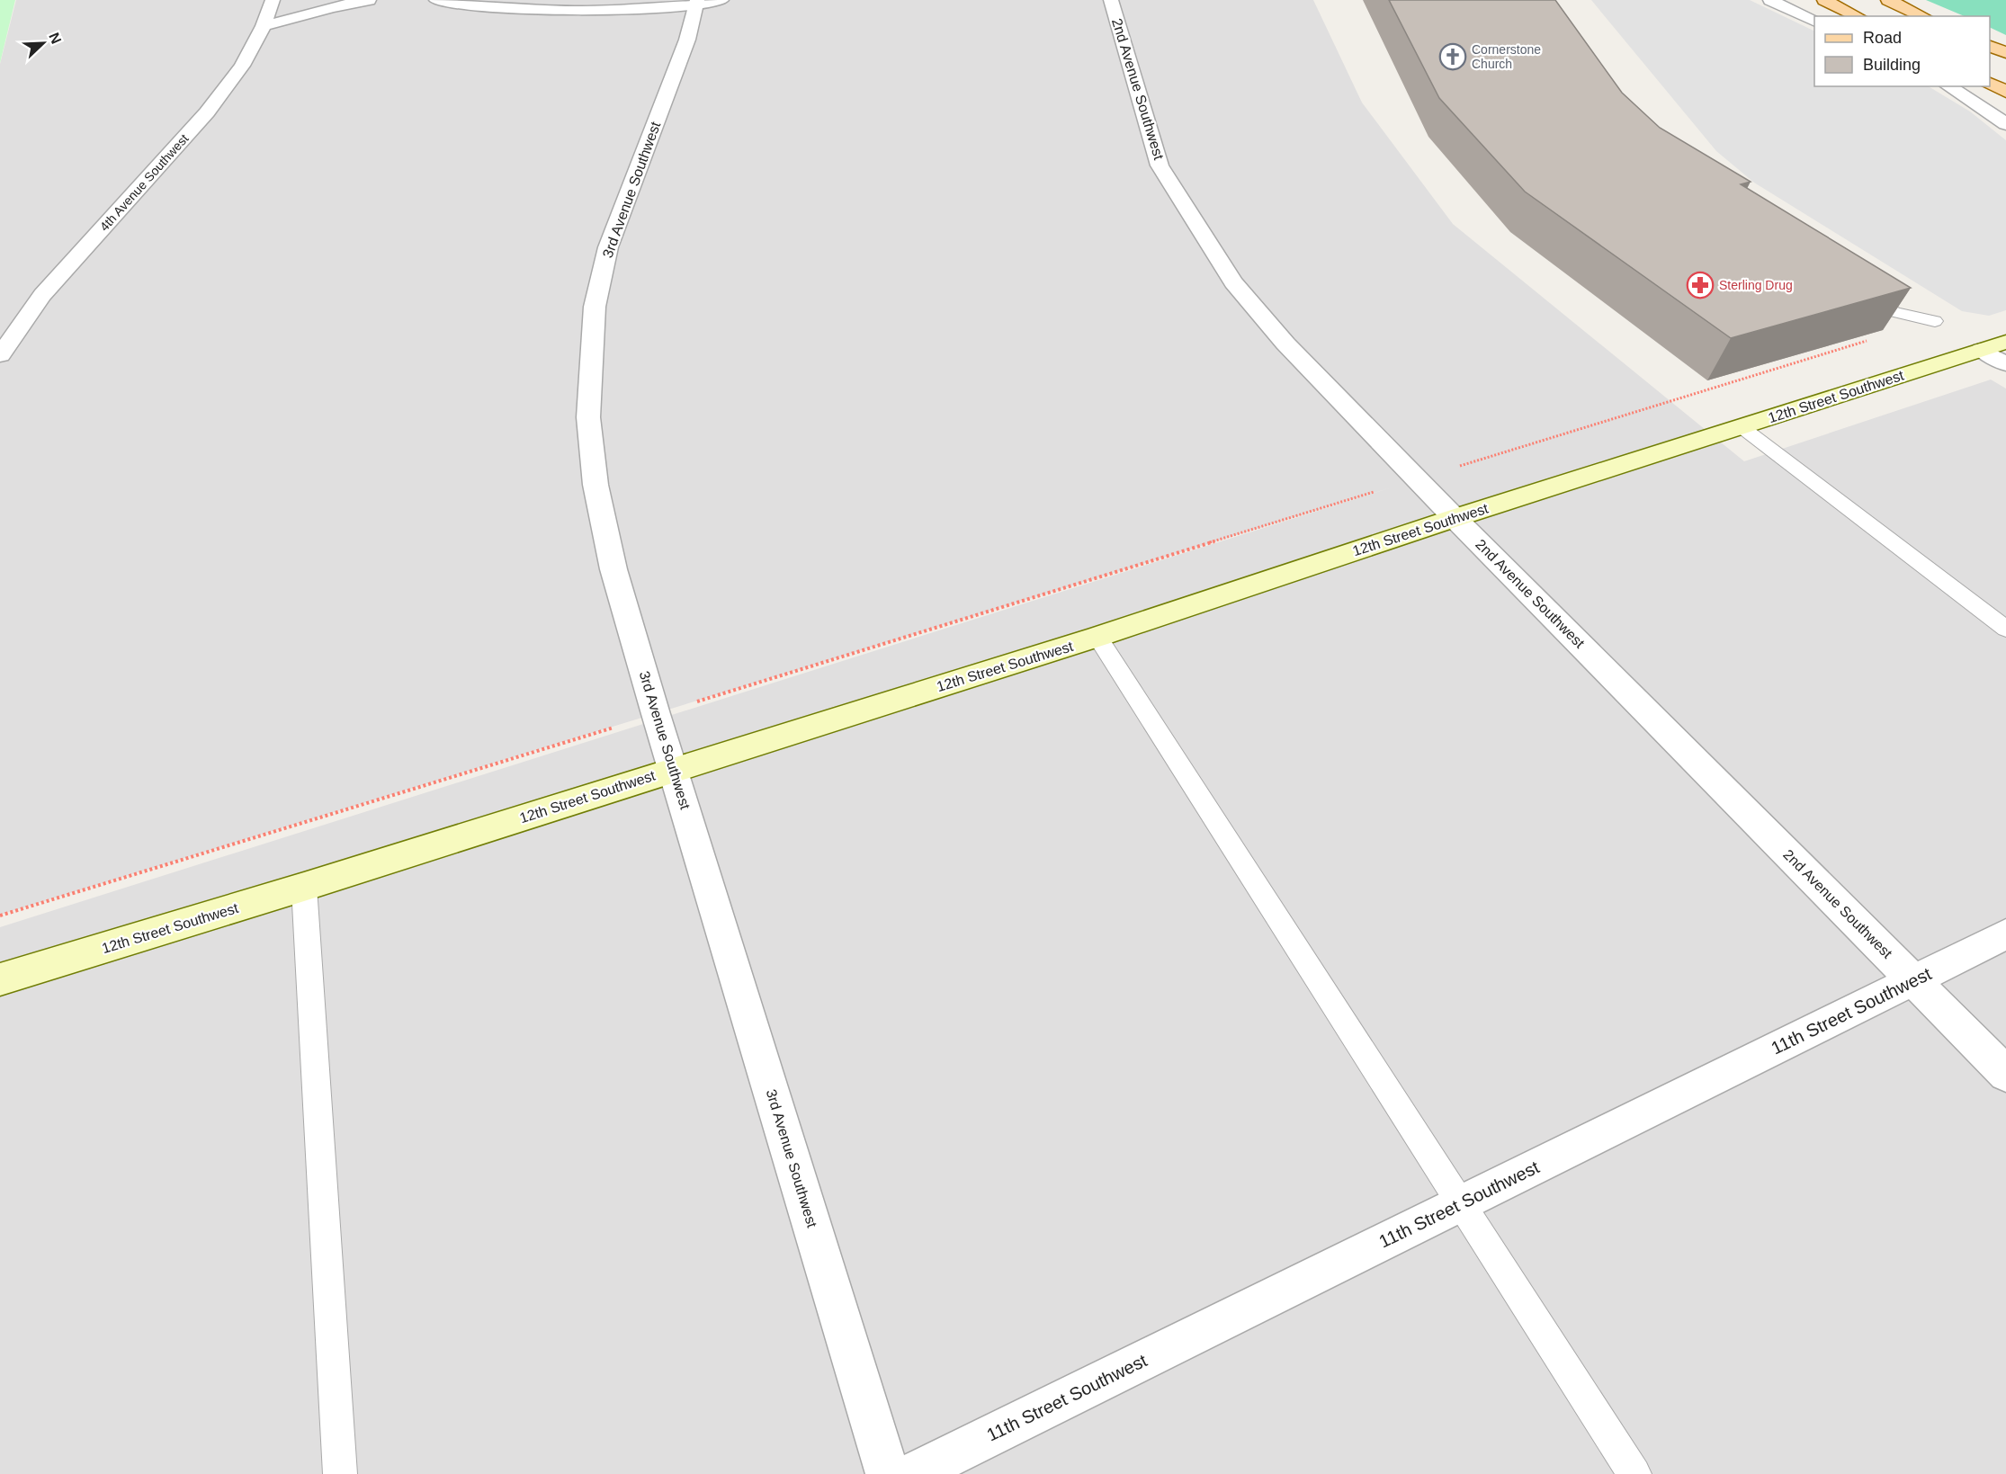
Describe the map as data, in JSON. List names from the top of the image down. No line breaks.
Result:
{"streets":{"main road":["12th Street Southwest"],"street":["2nd Avenue Southwest","4th Avenue Southwest","3rd Avenue Southwest","11th Street Southwest"]},"crossings":[["2nd Avenue Southwest","12th Street Southwest"],["2nd Avenue Southwest","11th Street Southwest"],["3rd Avenue Southwest","12th Street Southwest"]],"places":{"church":["Cornerstone Church"],"pharmacy":["Sterling Drug"]},"legend":["Road","Building"],"north":"top right"}
